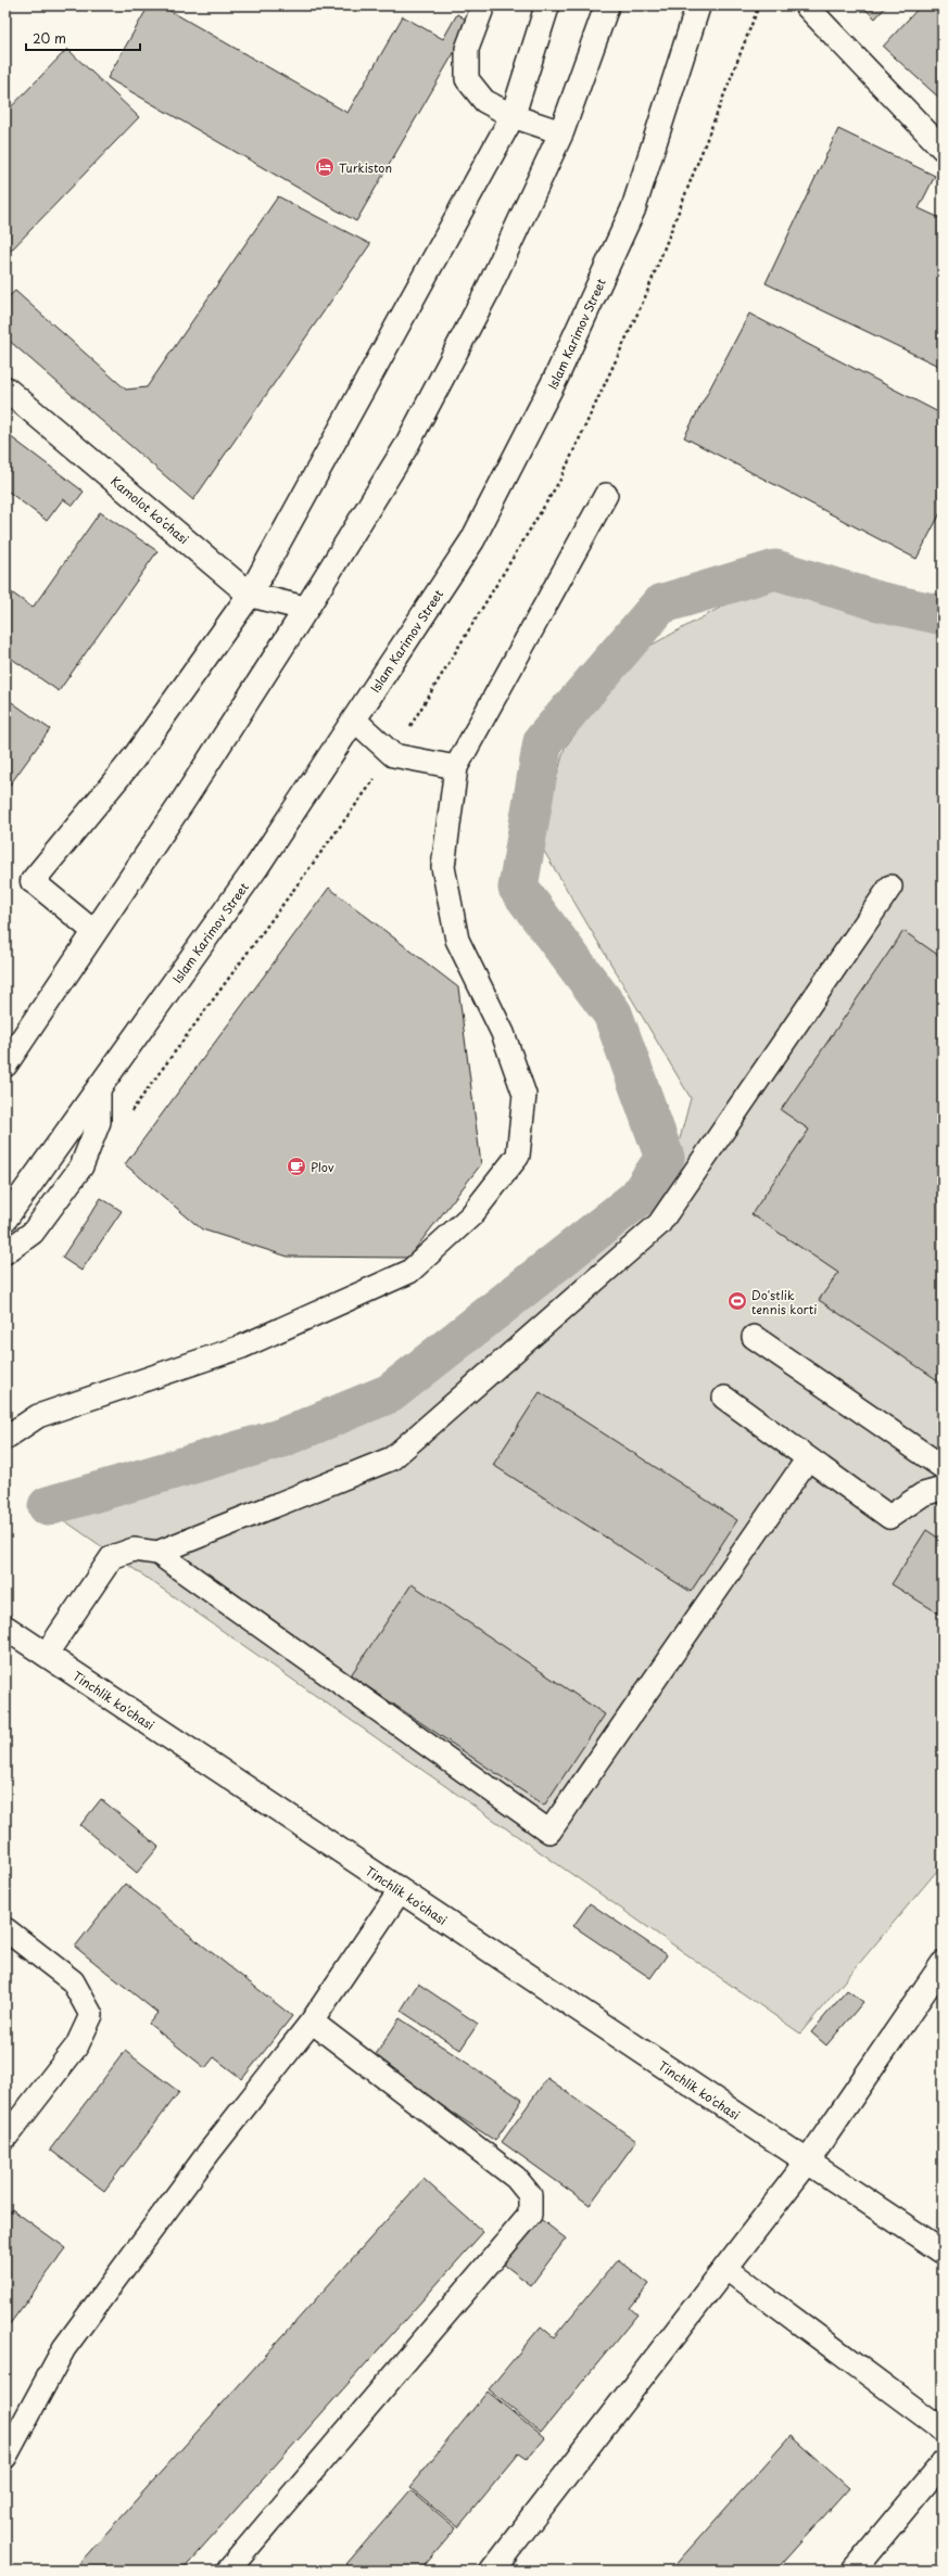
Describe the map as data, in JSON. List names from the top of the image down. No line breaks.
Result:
{"streets":{"street":["Islam Karimov Street","Kamolot koʻchasi","Tinchlik ko'chasi"]},"places":{"hotel":["Turkiston"],"cafe":["Plov"],"sports":["Do'stlik tennis korti"]},"scale_bar":"20 m"}
